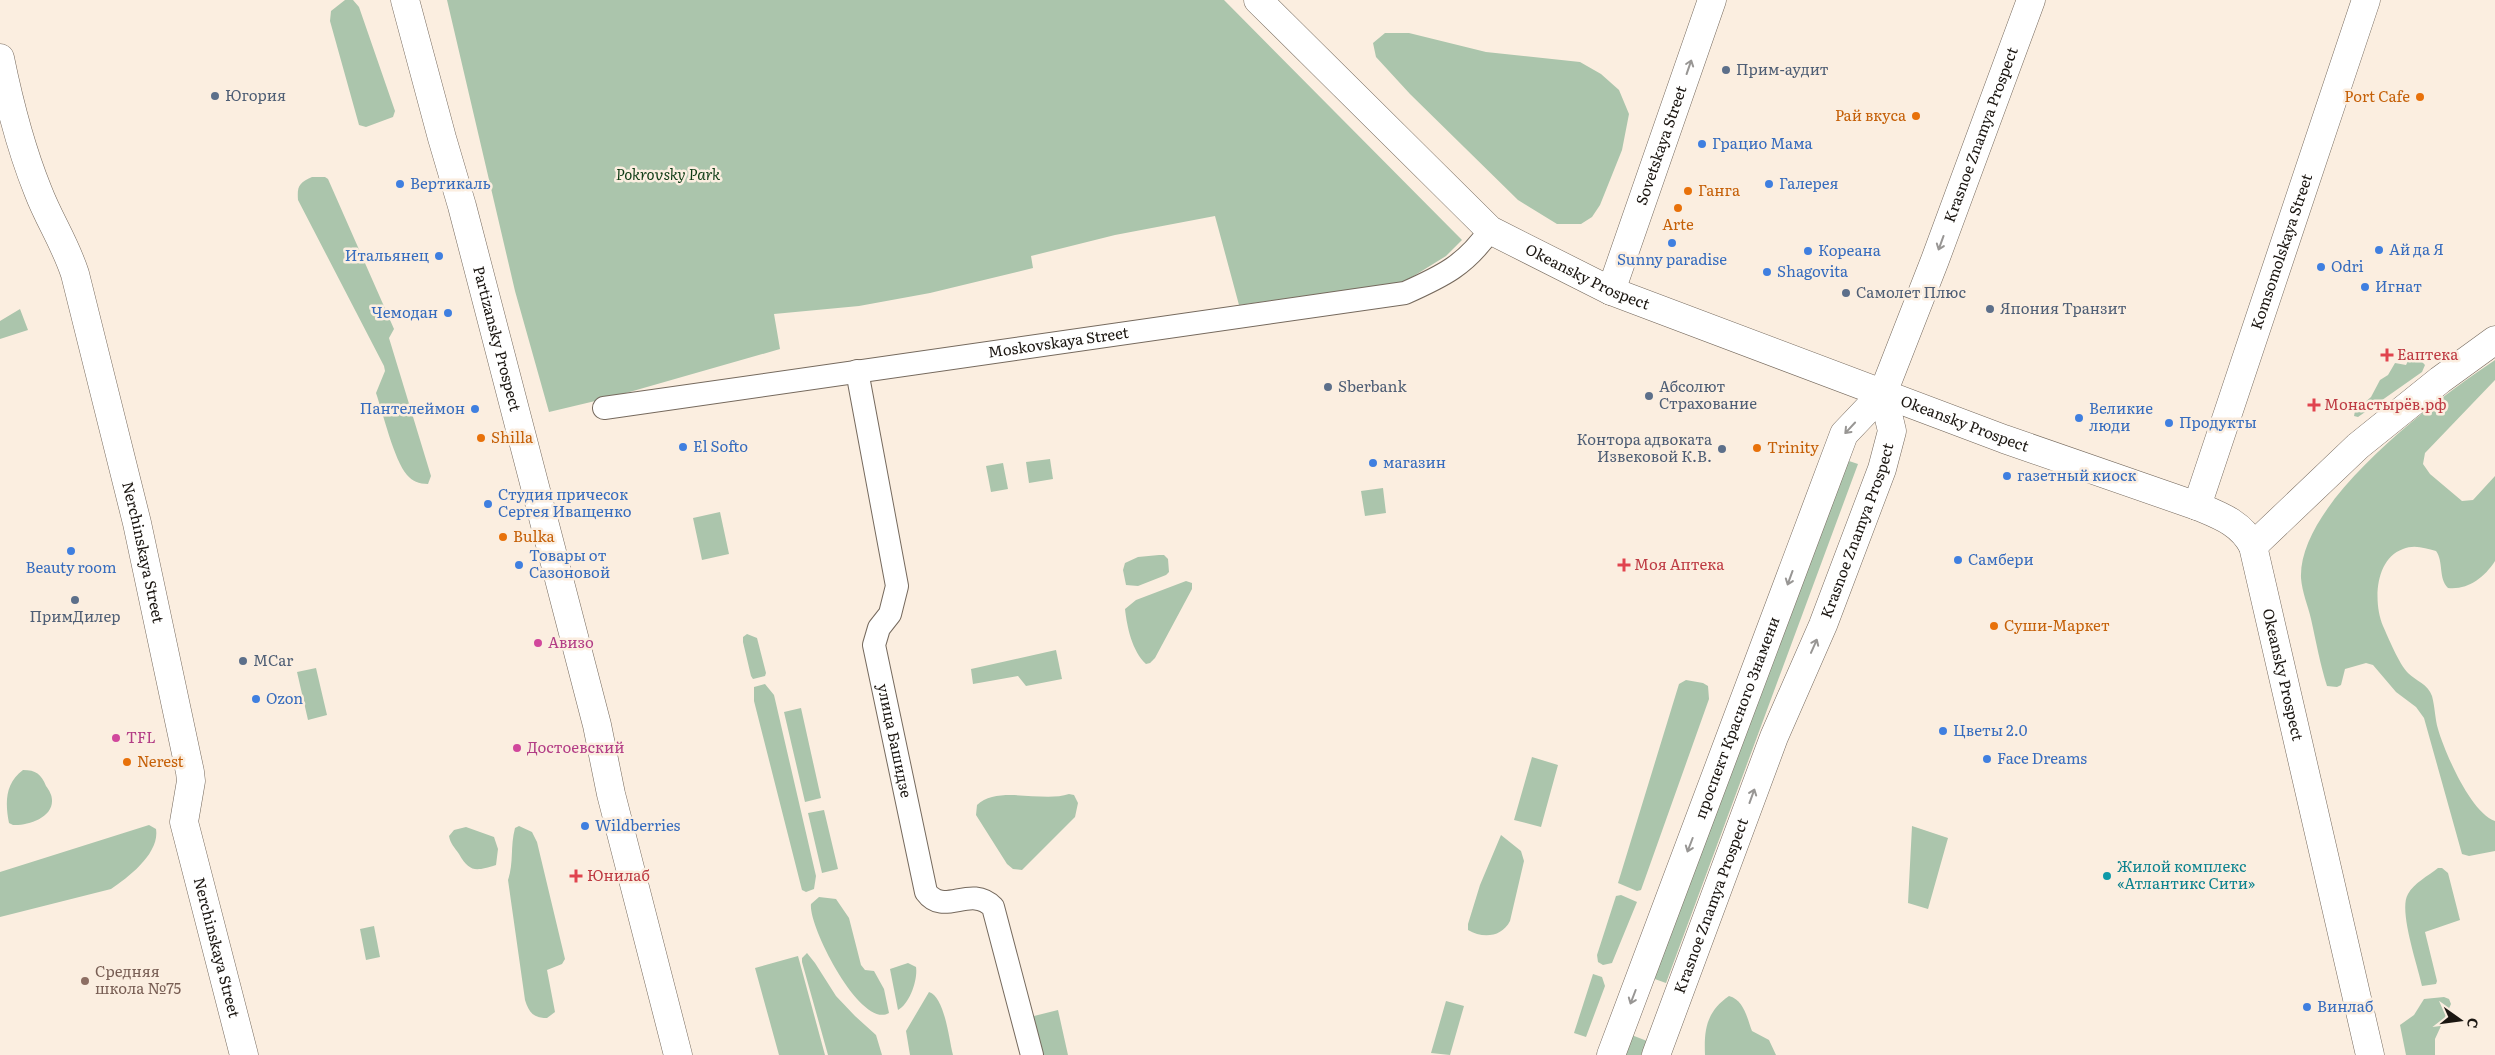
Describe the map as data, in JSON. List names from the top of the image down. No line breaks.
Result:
{"streets":{"main road":["Krasnoe Znamya Prospect","Sovetskaya Street","Komsomolskaya Street","Okeansky Prospect","Partizansky Prospect","Nerchinskaya Street","проспект Красного Знамени"],"street":["Moskovskaya Street","улица Башидзе"]},"crossings":[["Krasnoe Znamya Prospect","Okeansky Prospect"],["Krasnoe Znamya Prospect","проспект Красного Знамени"],["Sovetskaya Street","Okeansky Prospect"],["Komsomolskaya Street","Okeansky Prospect"],["Okeansky Prospect","Moskovskaya Street"],["Okeansky Prospect","проспект Красного Знамени"],["Moskovskaya Street","улица Башидзе"]],"one_way":["Sovetskaya Street","проспект Красного Знамени"],"parks":["Pokrovsky Park"],"places":{"other":["Прим-аудит","Югория","Port Cafe","Рай вкуса","Грацио Мама","Вертикаль","Галерея","Ганга","Arte","Sunny paradise","Ай да Я","Кореана","Итальянец","Odri","Shagovita","Игнат","Самолет Плюс","Япония Транзит","Чемодан","Sberbank","Абсолют Страхование","Пантелеймон","Великие люди","Продукты","Shilla","El Softo","Trinity","Контора адвоката Извековой К.В.","магазин","газетный киоск","Студия причесок Сергея Иващенко","Bulka","Beauty room","Самбери","Товары от Сазоновой","ПримДилер","Суши-Маркет","Авизо","MCar","Ozon","Цветы 2.0","TFL","Достоевский","Face Dreams","Nerest","Wildberries","Жилой комплекс «Атлантикс Сити»","Средняя школа №75","Винлаб"],"health":["Еаптека","Монастырёв.рф","Моя Аптека","Юнилаб"]},"north":"right"}
